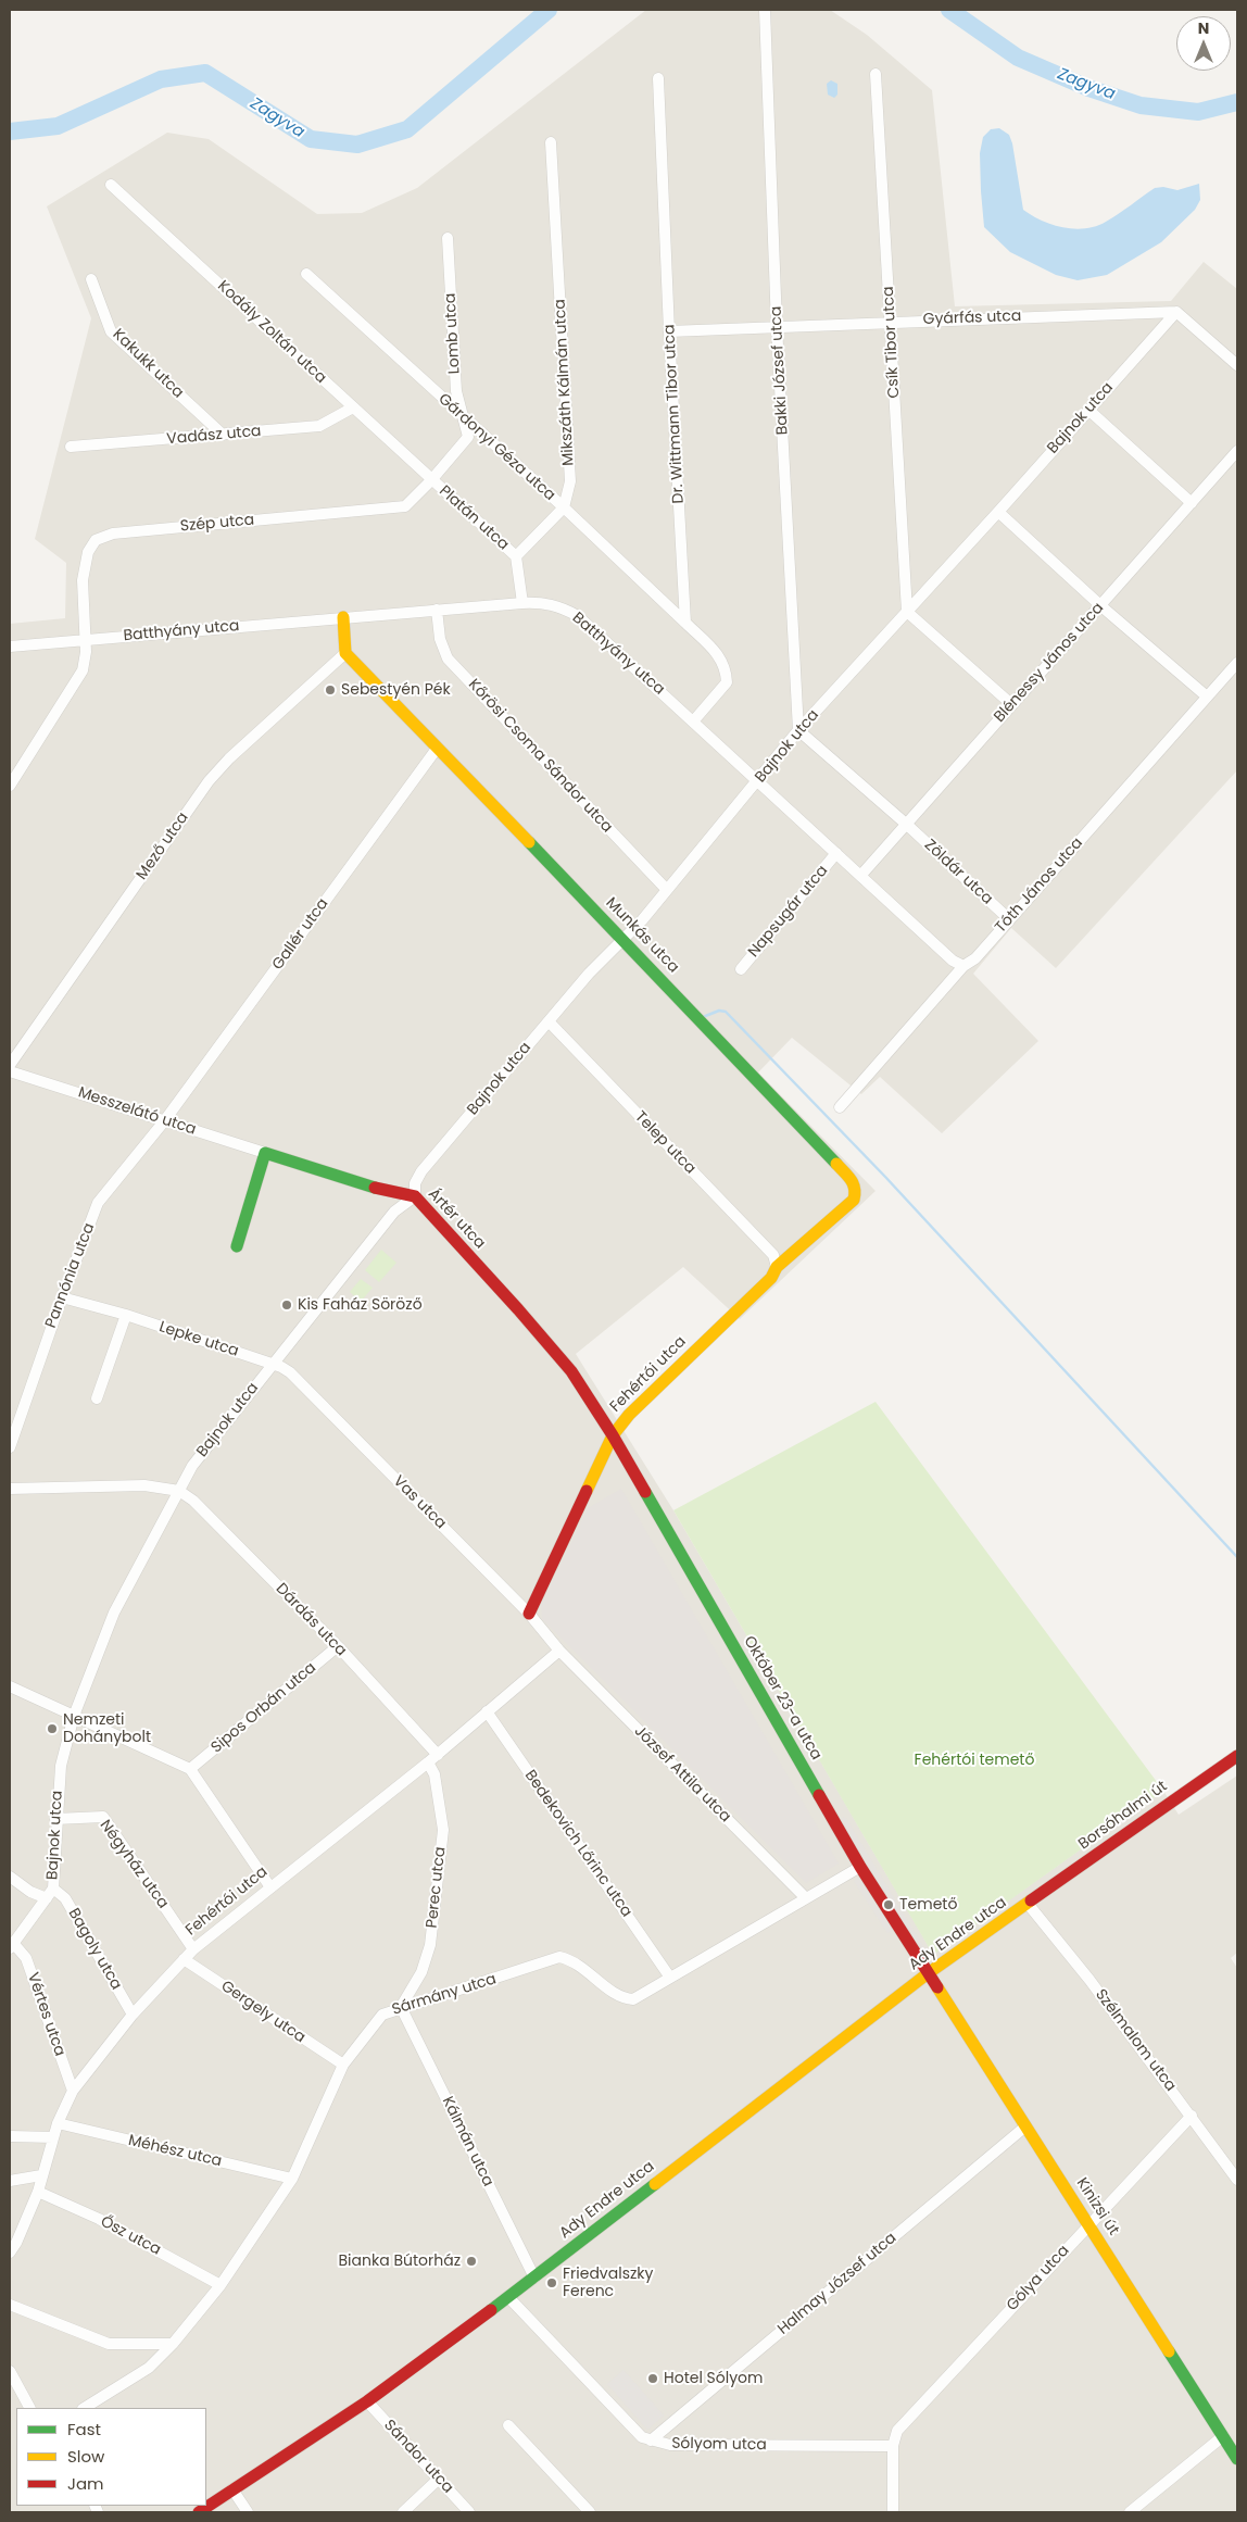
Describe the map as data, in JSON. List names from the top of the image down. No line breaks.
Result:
{"streets":{"street":["Gyárfás utca","Kodály Zoltán utca","Lomb utca","Csík Tibor utca","Kakukk utca","Bakki József utca","Mikszáth Kálmán utca","Dr. Wittmann Tibor utca","Bajnok utca","Vadász utca","Gárdonyi Géza utca","Platán utca","Szép utca","Batthyány utca","Blénessy János utca","Kőrösi Csoma Sándor utca","Mező utca","Zöldár utca","Tóth János utca","Napsugár utca","Gallér utca","Munkás utca","Messzelátó utca","Telep utca","Ártér utca","Pannónia utca","Lepke utca","Fehértói utca","Vas utca","Dárdás utca","Október 23-a utca","Sipos Orbán utca","József Attila utca","Borsóhalmi út","Bedekovich Lőrinc utca","Négyház utca","Perec utca","Ady Endre utca","Bagoly utca","Sármány utca","Gergely utca","Vértes utca","Szélmalom utca","Kálmán utca","Méhész utca","Kinizsi út","Ősz utca","Gólya utca","Halmay József utca","Sólyom utca","Sándor utca"]},"crossings":[["Gyárfás utca","Csík Tibor utca"],["Gyárfás utca","Bakki József utca"],["Gyárfás utca","Dr. Wittmann Tibor utca"],["Gyárfás utca","Bajnok utca"],["Kodály Zoltán utca","Lomb utca"],["Kodály Zoltán utca","Vadász utca"],["Kodály Zoltán utca","Platán utca"],["Kodály Zoltán utca","Szép utca"],["Lomb utca","Gárdonyi Géza utca"],["Lomb utca","Platán utca"],["Lomb utca","Szép utca"],["Csík Tibor utca","Bajnok utca"],["Kakukk utca","Vadász utca"],["Bakki József utca","Bajnok utca"],["Bakki József utca","Zöldár utca"],["Mikszáth Kálmán utca","Gárdonyi Géza utca"],["Dr. Wittmann Tibor utca","Gárdonyi Géza utca"],["Bajnok utca","Batthyány utca"],["Bajnok utca","Kőrösi Csoma Sándor utca"],["Bajnok utca","Zöldár utca"],["Bajnok utca","Munkás utca"],["Bajnok utca","Telep utca"],["Bajnok utca","Ártér utca"],["Bajnok utca","Lepke utca"],["Bajnok utca","Vas utca"],["Bajnok utca","Dárdás utca"],["Bajnok utca","Négyház utca"],["Bajnok utca","Bagoly utca"],["Bajnok utca","Vértes utca"],["Platán utca","Szép utca"],["Szép utca","Batthyány utca"],["Batthyány utca","Blénessy János utca"],["Batthyány utca","Kőrösi Csoma Sándor utca"],["Batthyány utca","Tóth János utca"],["Batthyány utca","Napsugár utca"],["Blénessy János utca","Zöldár utca"],["Mező utca","Munkás utca"],["Zöldár utca","Tóth János utca"],["Gallér utca","Munkás utca"],["Gallér utca","Messzelátó utca"],["Gallér utca","Pannónia utca"],["Munkás utca","Telep utca"],["Munkás utca","Fehértói utca"],["Messzelátó utca","Ártér utca"],["Messzelátó utca","Pannónia utca"],["Telep utca","Fehértói utca"],["Ártér utca","Fehértói utca"],["Ártér utca","Október 23-a utca"],["Pannónia utca","Lepke utca"],["Lepke utca","Vas utca"],["Fehértói utca","Vas utca"],["Fehértói utca","Dárdás utca"],["Fehértói utca","Október 23-a utca"],["Fehértói utca","József Attila utca"],["Fehértói utca","Bedekovich Lőrinc utca"],["Fehértói utca","Négyház utca"],["Fehértói utca","Perec utca"],["Fehértói utca","Bagoly utca"],["Fehértói utca","Gergely utca"],["Fehértói utca","Vértes utca"],["Fehértói utca","Méhész utca"],["Fehértói utca","Ősz utca"],["Vas utca","József Attila utca"],["Dárdás utca","Sipos Orbán utca"],["Október 23-a utca","Ady Endre utca"],["Október 23-a utca","Sármány utca"],["Október 23-a utca","Kinizsi út"],["József Attila utca","Sármány utca"],["Borsóhalmi út","Ady Endre utca"],["Borsóhalmi út","Szélmalom utca"],["Bedekovich Lőrinc utca","Sármány utca"],["Perec utca","Sármány utca"],["Perec utca","Kálmán utca"],["Ady Endre utca","Szélmalom utca"],["Ady Endre utca","Kálmán utca"],["Ady Endre utca","Kinizsi út"],["Ady Endre utca","Sólyom utca"],["Ady Endre utca","Sándor utca"],["Sármány utca","Gergely utca"],["Sármány utca","Kálmán utca"],["Sármány utca","Méhész utca"],["Sármány utca","Ősz utca"],["Szélmalom utca","Gólya utca"],["Kinizsi út","Gólya utca"],["Kinizsi út","Halmay József utca"],["Gólya utca","Sólyom utca"],["Halmay József utca","Sólyom utca"]],"water":["Zagyva"],"parks":["Fehértói temető"],"places":["Sebestyén Pék","Kis Faház Söröző","Nemzeti Dohánybolt","Temető","Bianka Bútorház","Friedvalszky Ferenc","Hotel Sólyom"],"legend":["Fast","Slow","Jam"],"north":"top"}
